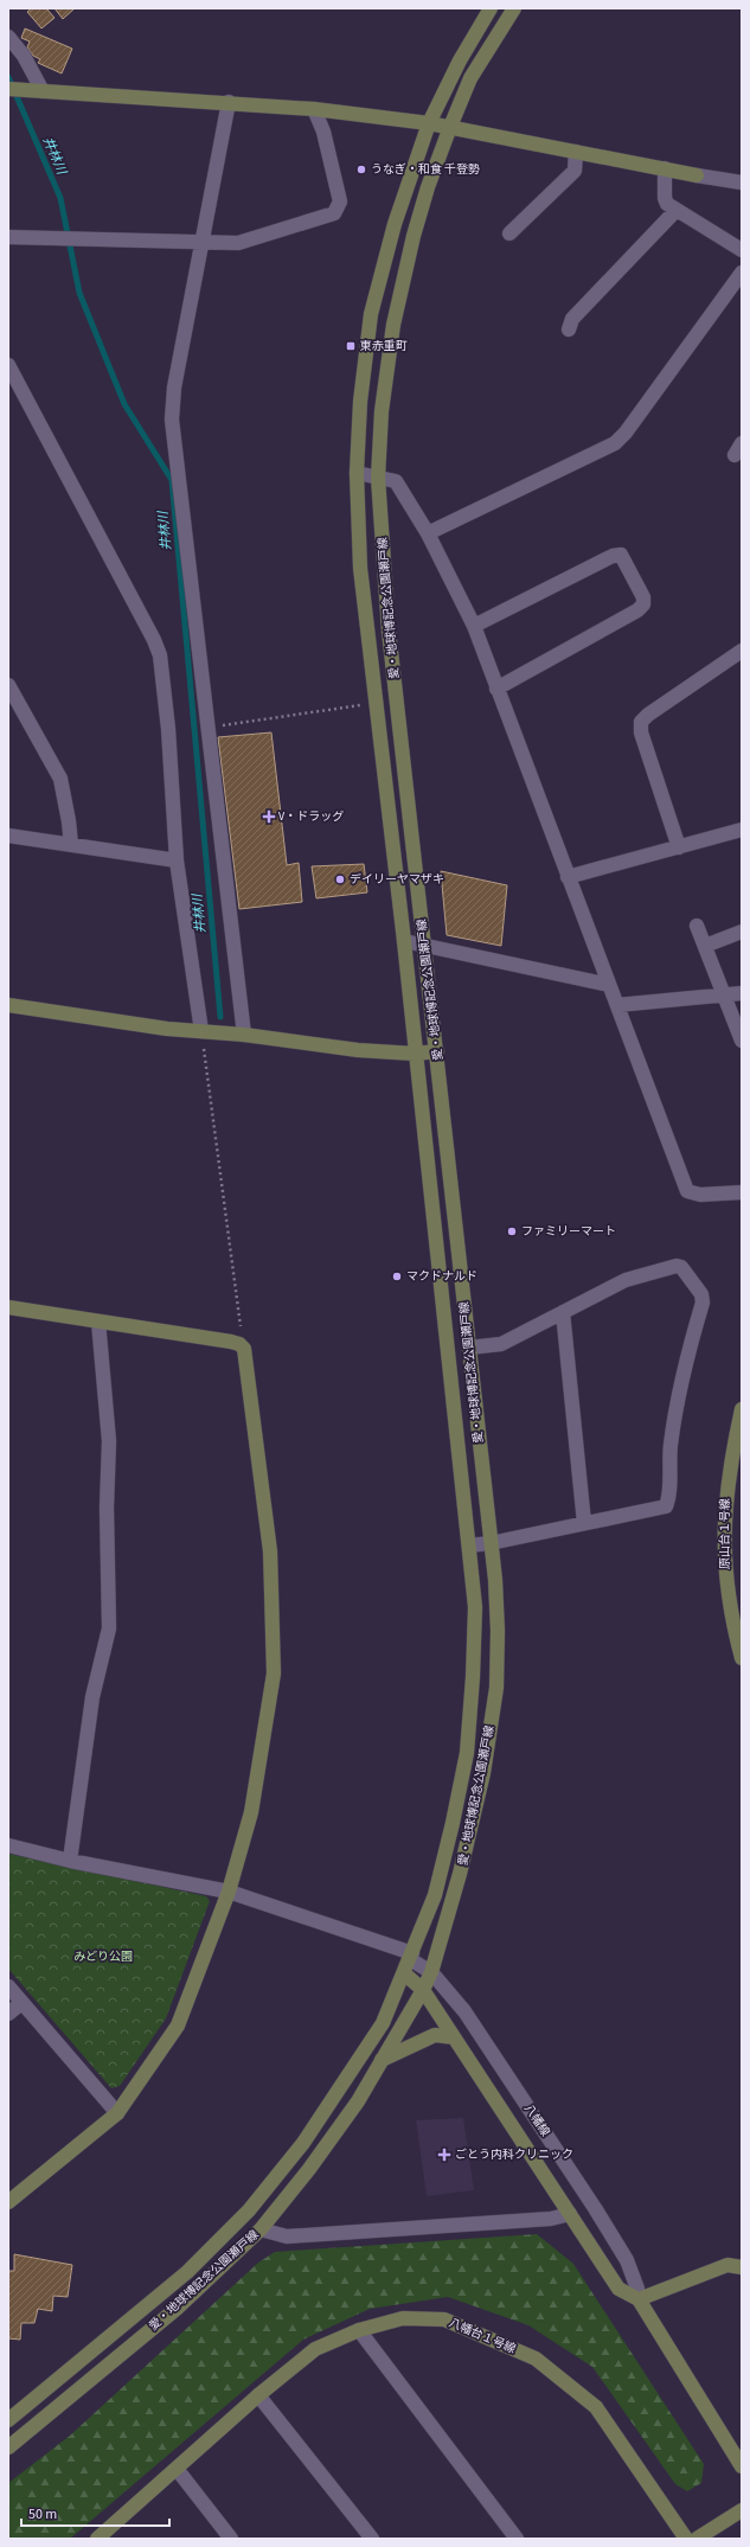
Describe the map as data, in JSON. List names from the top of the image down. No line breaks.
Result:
{"streets":{"main road":["愛・地球博記念公園瀬戸線","原山台１号線","八幡線","八幡台１号線"]},"crossings":[["愛・地球博記念公園瀬戸線","八幡線"]],"water":["井林川"],"parks":["みどり公園"],"places":{"other":["うなぎ・和食 千登勢","デイリーヤマザキ","ファミリーマート","マクドナルド"],"transit":["東赤重町"],"health":["V・ドラッグ","ごとう内科クリニック"]},"scale_bar":"50 m"}
